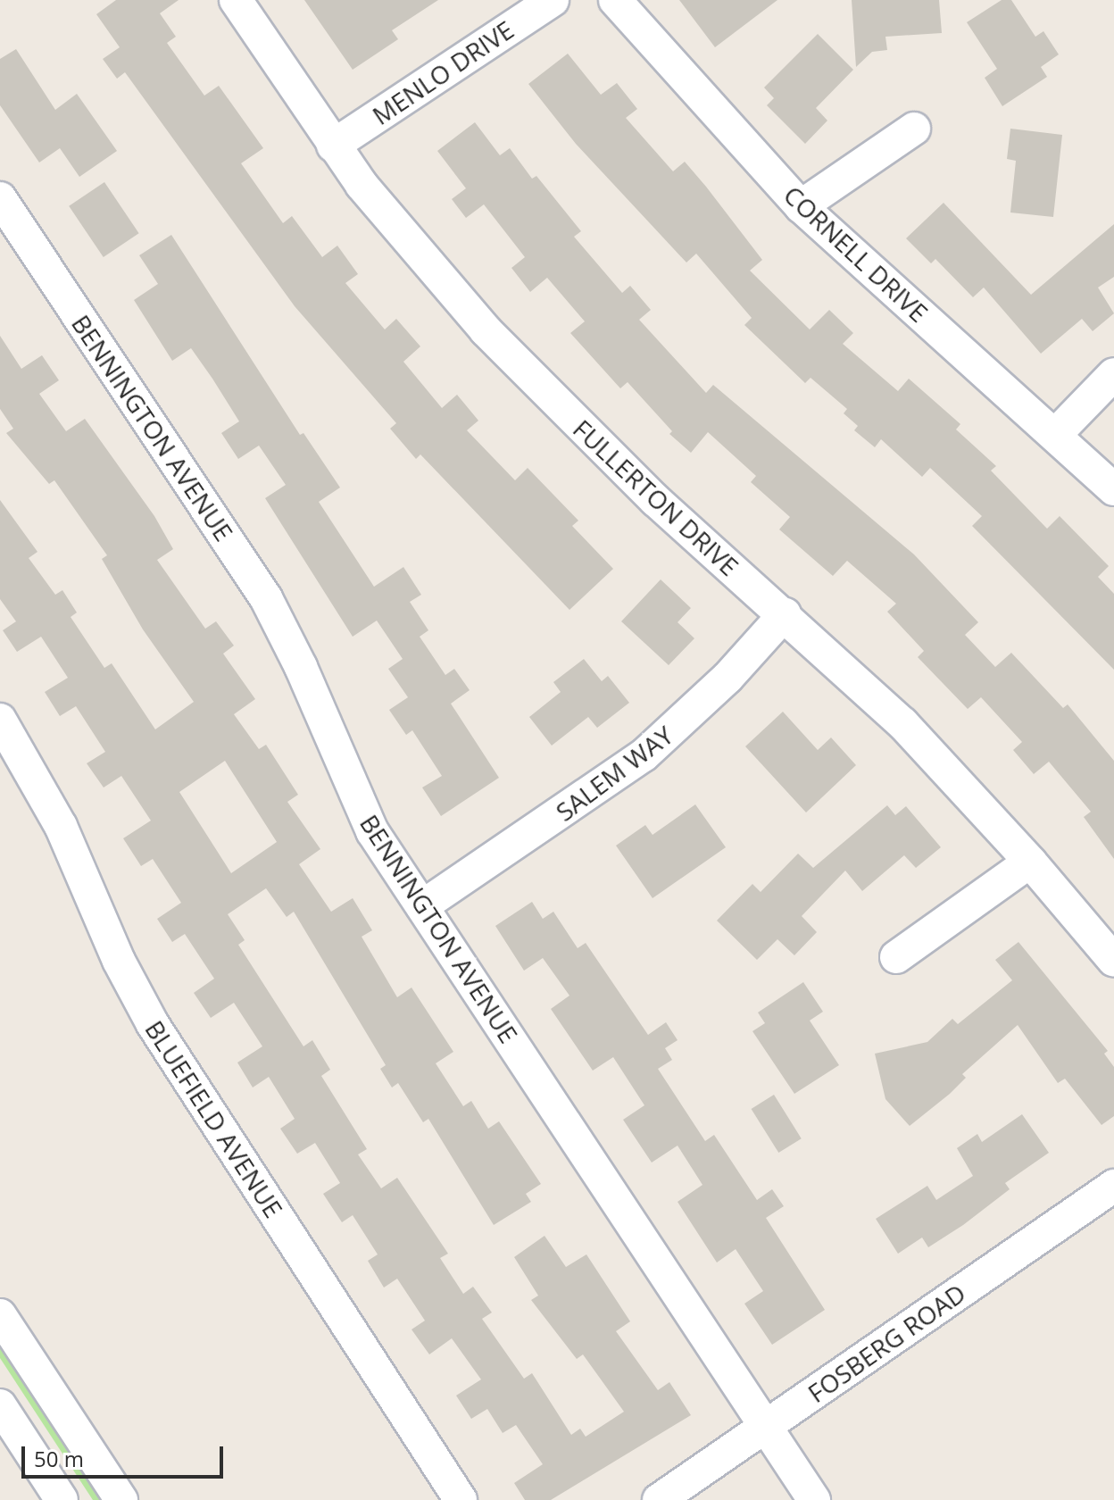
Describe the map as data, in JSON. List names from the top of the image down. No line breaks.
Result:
{"streets":{"street":["MENLO DRIVE","CORNELL DRIVE","BENNINGTON AVENUE","FULLERTON DRIVE","SALEM WAY","BLUEFIELD AVENUE","FOSBERG ROAD"]},"crossings":[["MENLO DRIVE","FULLERTON DRIVE"],["BENNINGTON AVENUE","SALEM WAY"],["BENNINGTON AVENUE","FOSBERG ROAD"],["FULLERTON DRIVE","SALEM WAY"]],"scale_bar":"50 m"}
